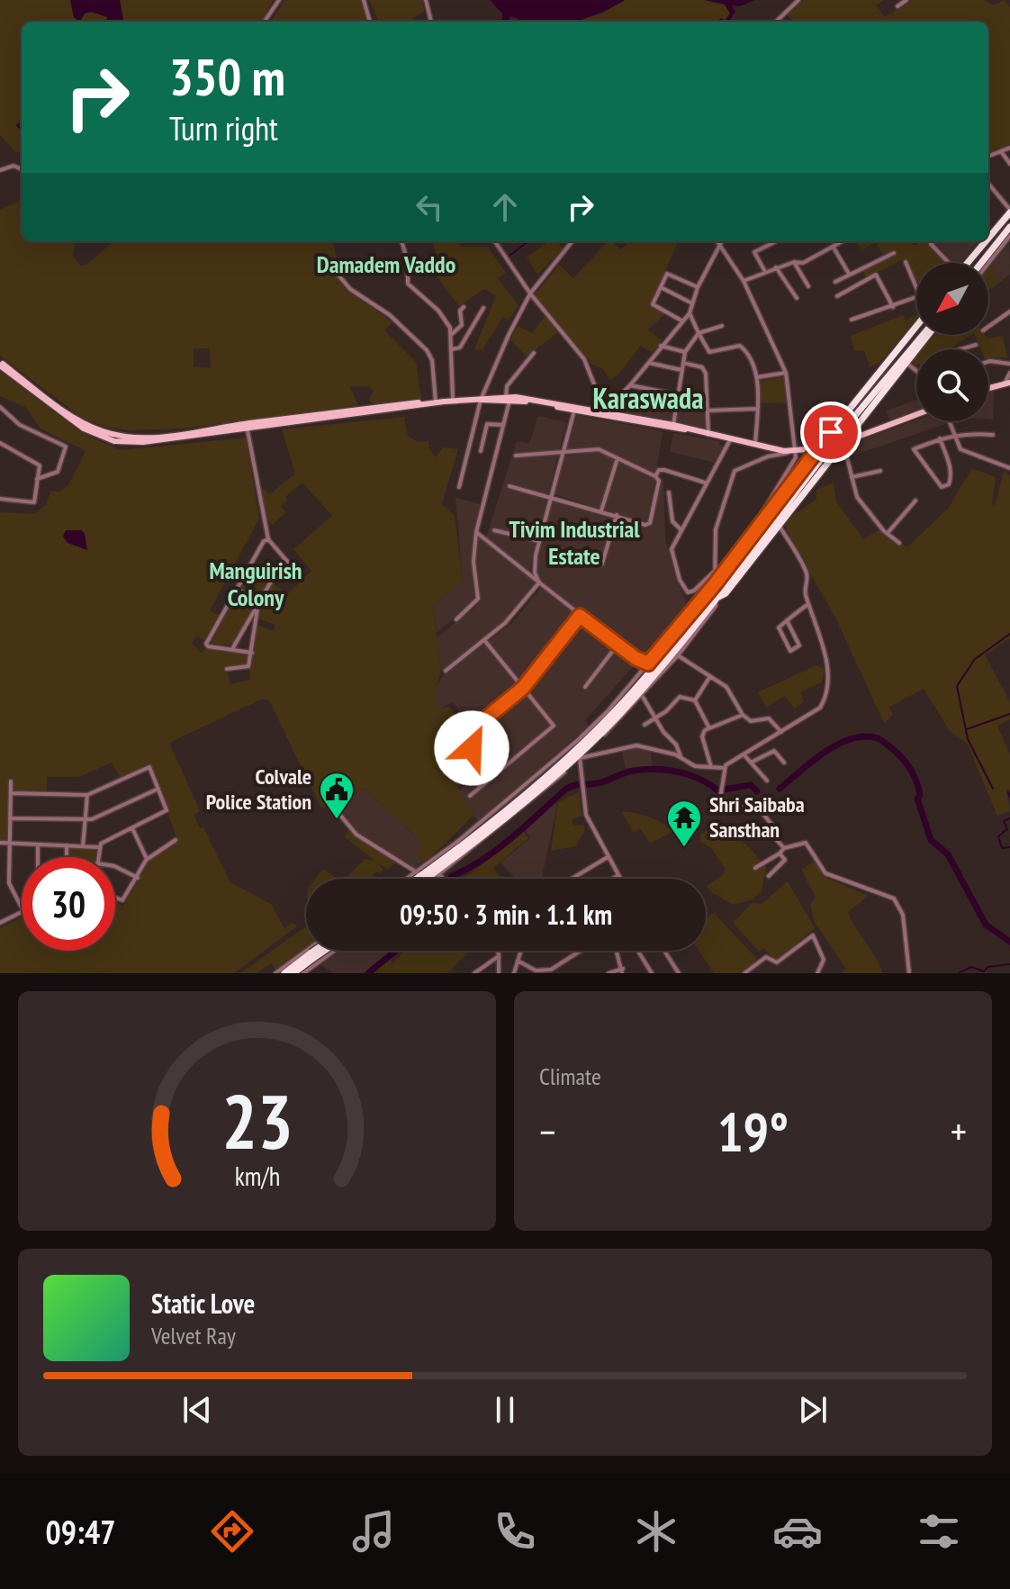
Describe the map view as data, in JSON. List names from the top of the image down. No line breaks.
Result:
{"districts":["Damadem Vaddo","Karaswada","Tivim Industrial Estate","Manguirish Colony"],"places":{"public building":["Colvale Police Station"],"temple":["Shri Saibaba Sansthan"]},"north":"bottom left","page":{"turn":["350 m","Turn right"],"limit":"30","trip":"09:50 · 3 min · 1.1 km","tile":"Climate","heat":["−","19°","+"],"song":["Static Love","Velvet Ray"],"tabs":"09:47","gauge":["23","km/h"]}}
